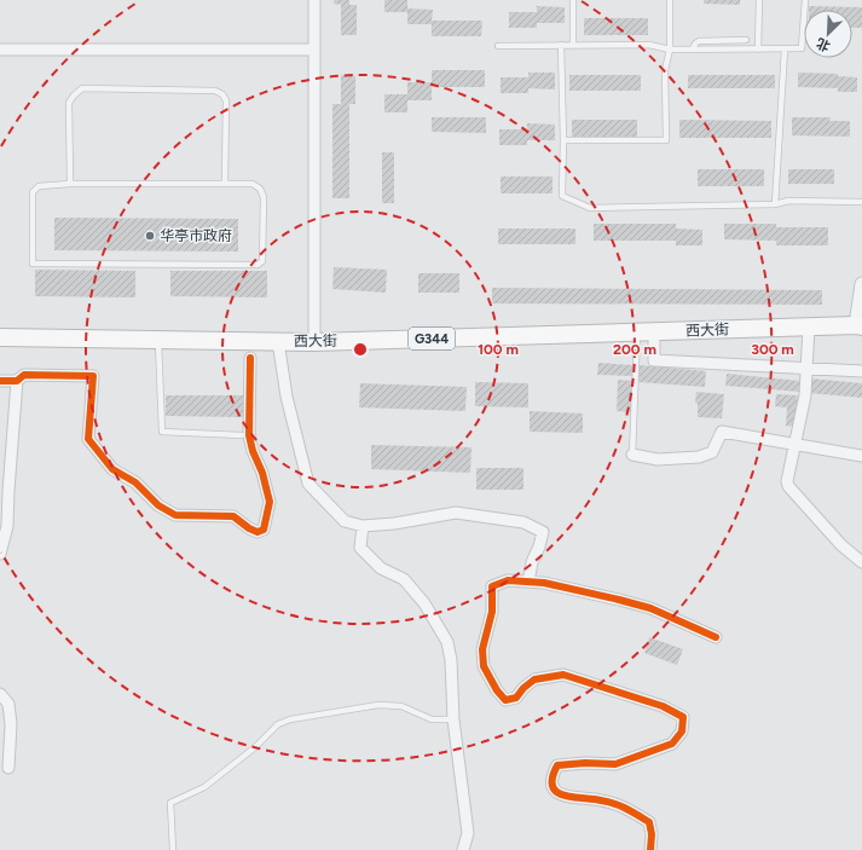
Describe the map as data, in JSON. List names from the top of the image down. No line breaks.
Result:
{"streets":{"highway":["西大街","G344"]},"places":["华亭市政府"],"north":"bottom left","rings":["100 m","200 m","300 m"]}
